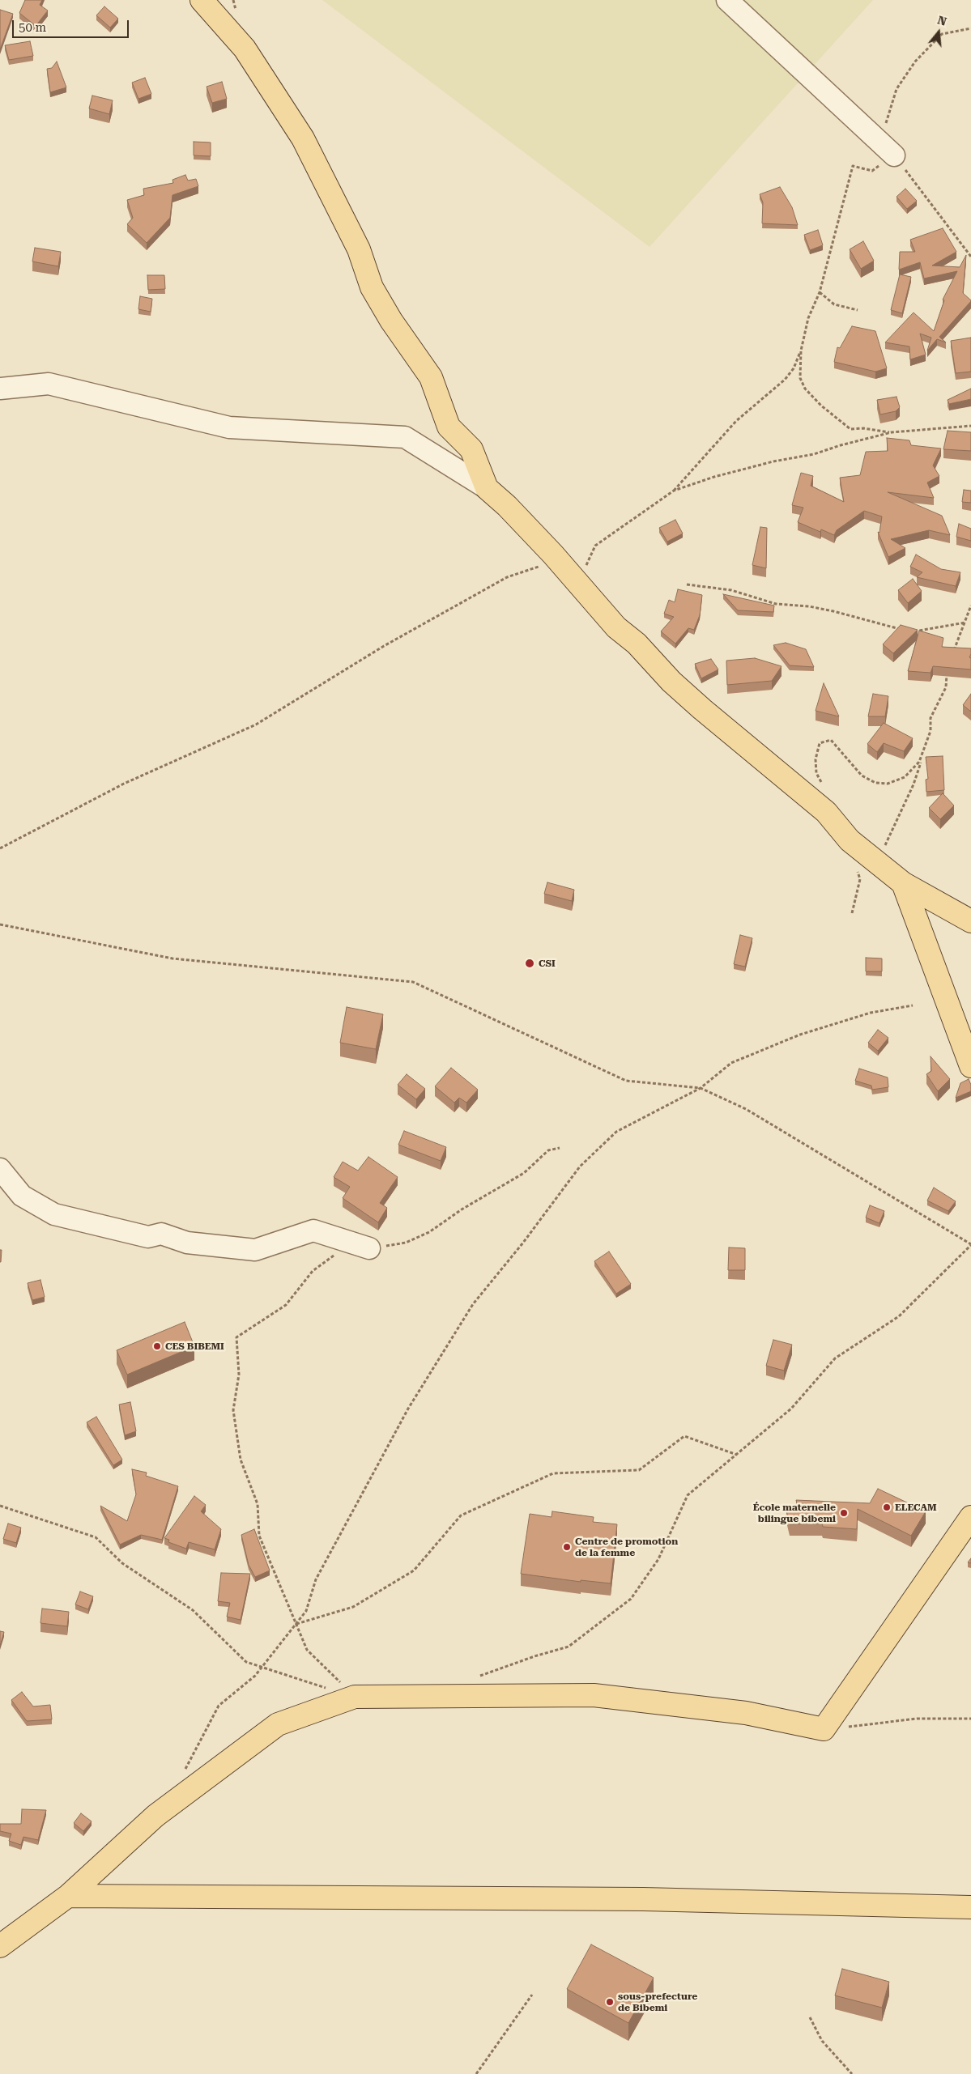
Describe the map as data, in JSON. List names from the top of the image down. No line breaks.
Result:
{"places":["CSI","CES BIBEMI","ELECAM","École maternelle bilingue bibemi","Centre de promotion de la femme","sous-prefecture de Bibemi"],"scale_bar":"50 m","north":"top"}
